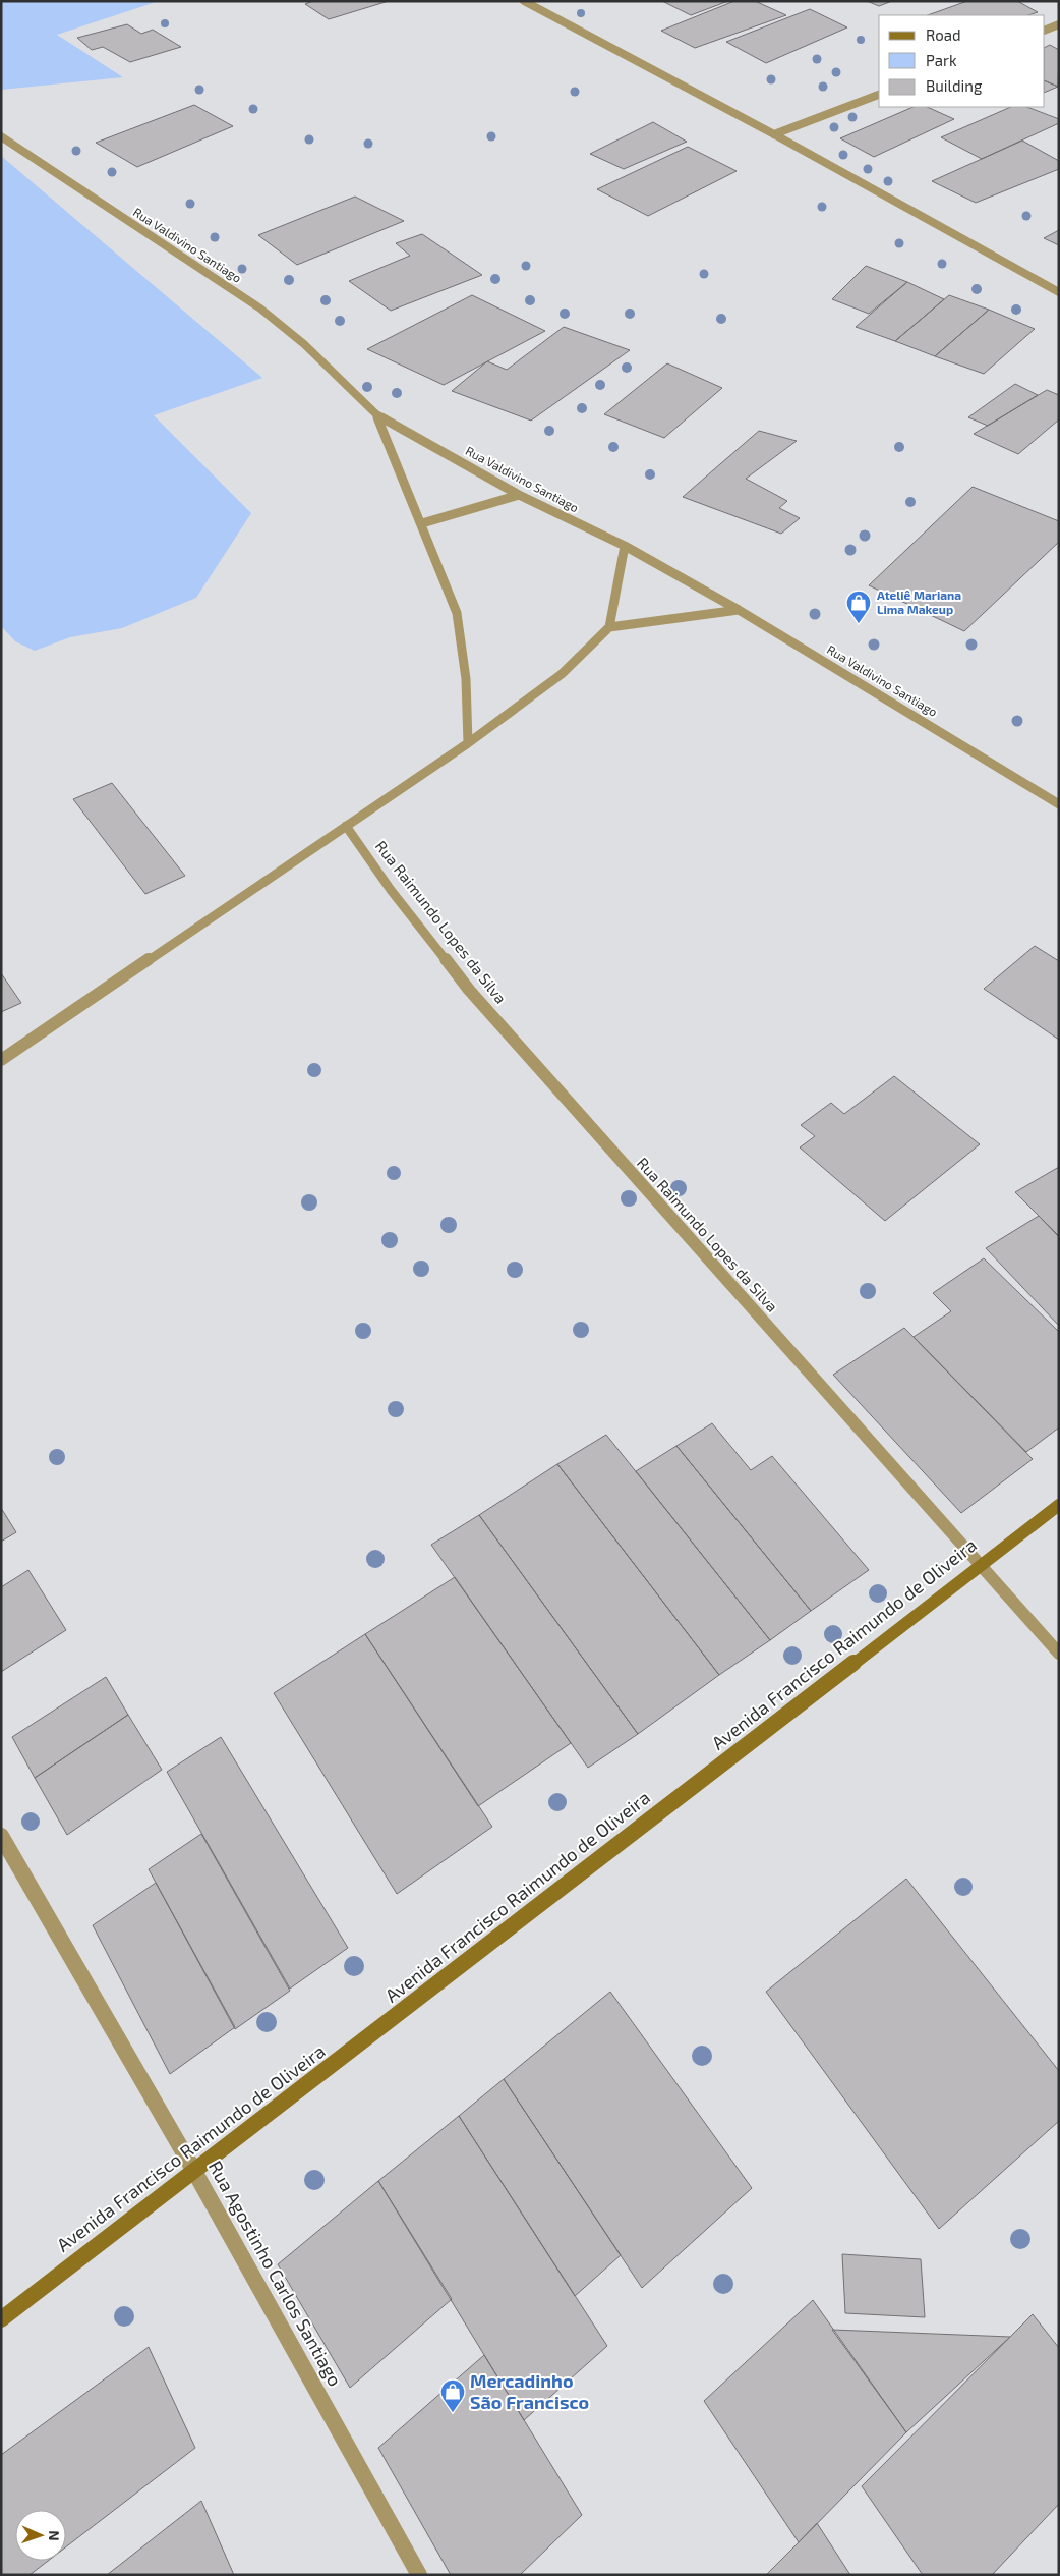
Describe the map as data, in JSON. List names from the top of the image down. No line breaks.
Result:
{"streets":{"street":["Rua Valdivino Santiago","Rua Raimundo Lopes da Silva","Avenida Francisco Raimundo de Oliveira","Rua Agostinho Carlos Santiago"]},"crossings":[["Rua Raimundo Lopes da Silva","Avenida Francisco Raimundo de Oliveira"],["Avenida Francisco Raimundo de Oliveira","Rua Agostinho Carlos Santiago"]],"places":{"shop":["Ateliê Mariana Lima Makeup","Mercadinho São Francisco"]},"legend":["Road","Park","Building"],"north":"right"}
